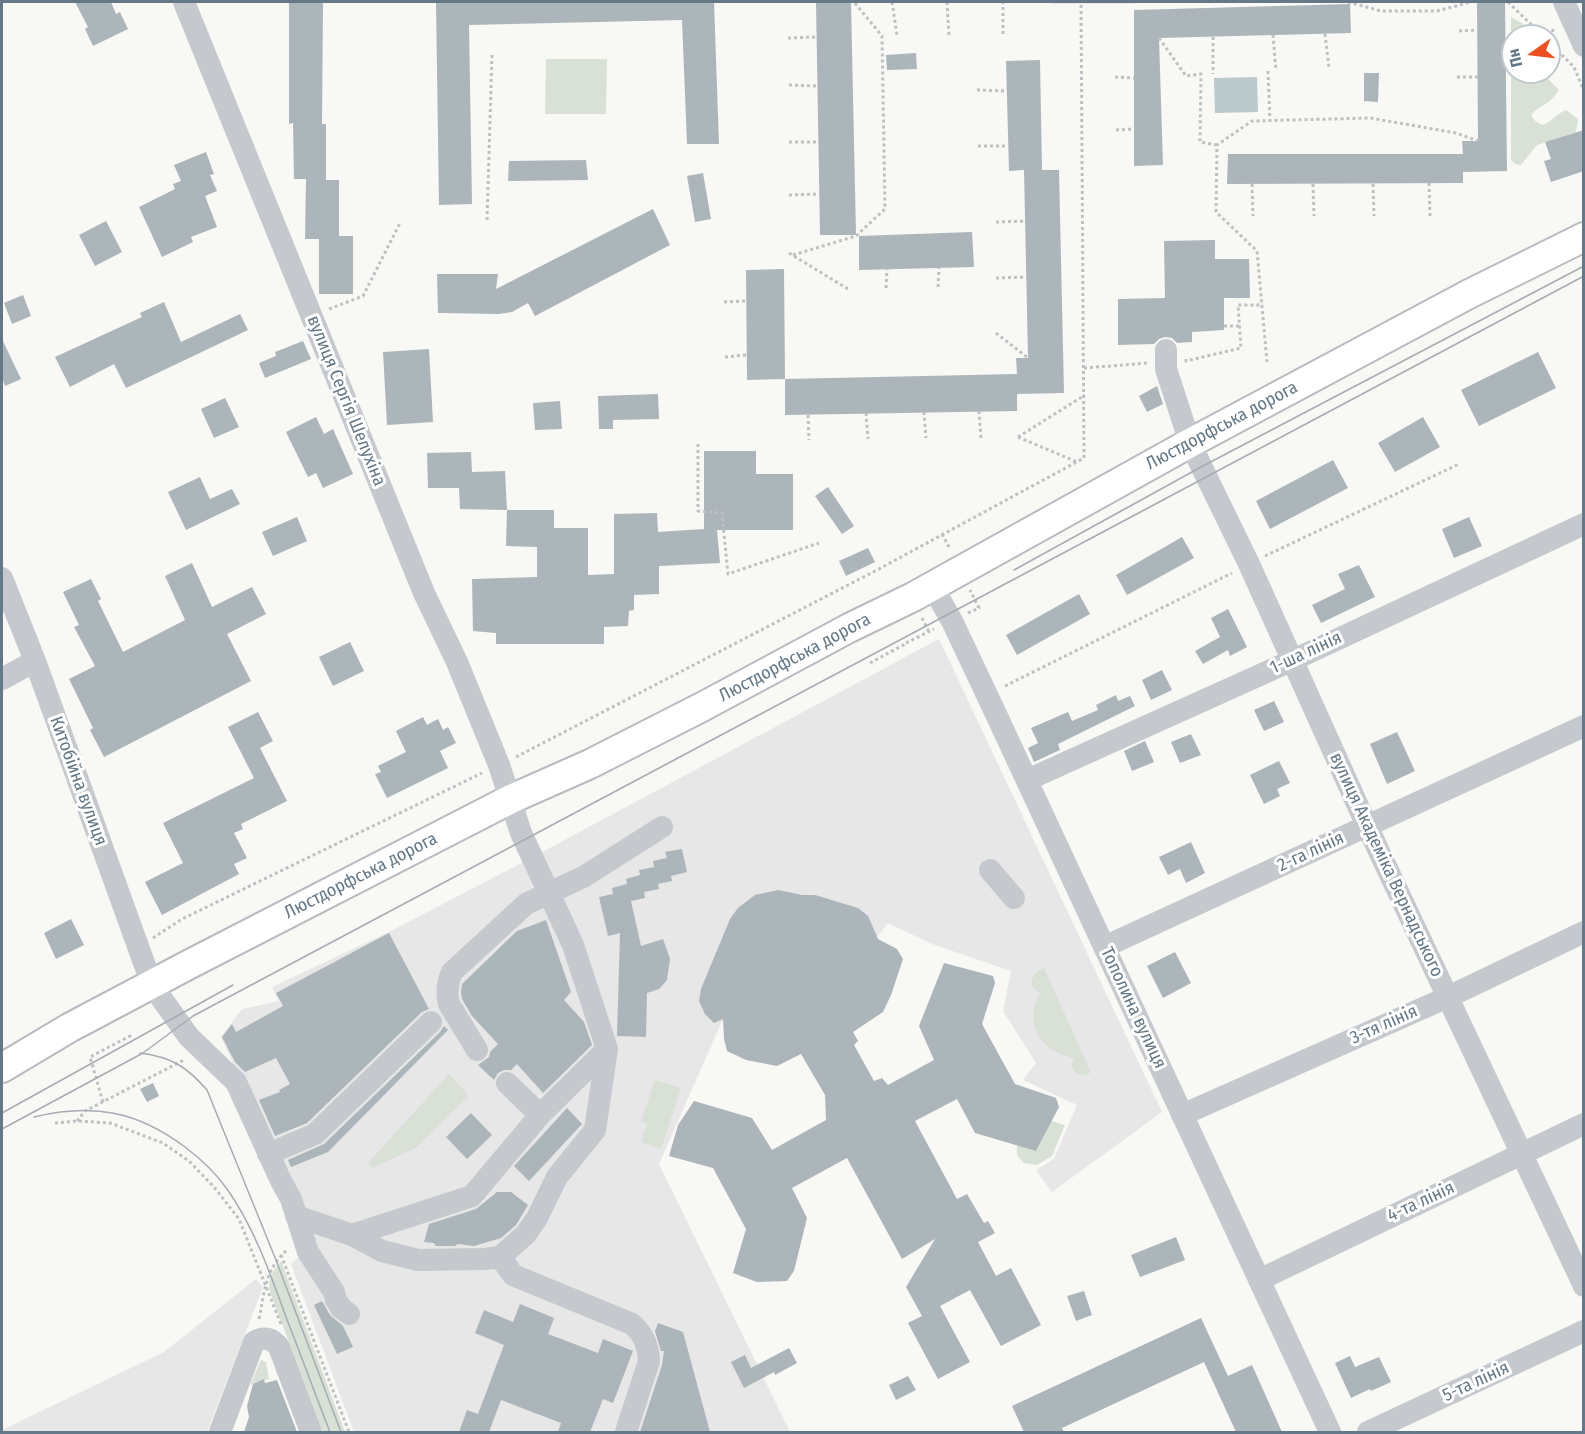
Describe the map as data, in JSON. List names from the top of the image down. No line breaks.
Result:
{"streets":{"main road":["Люстдорфська дорога"],"street":["вулиця Сергія Шелухіна","1-ша лінія","Китобійна вулиця","2-га лінія","вулиця Академіка Вернадського","Тополина вулиця","3-тя лінія","4-та лінія","5-та лінія"]},"crossings":[["вулиця Сергія Шелухіна","Люстдорфська дорога"],["Люстдорфська дорога","Китобійна вулиця"],["Люстдорфська дорога","вулиця Академіка Вернадського"],["Люстдорфська дорога","Тополина вулиця"],["1-ша лінія","вулиця Академіка Вернадського"],["1-ша лінія","Тополина вулиця"],["2-га лінія","вулиця Академіка Вернадського"],["2-га лінія","Тополина вулиця"],["вулиця Академіка Вернадського","3-тя лінія"],["вулиця Академіка Вернадського","4-та лінія"],["Тополина вулиця","3-тя лінія"],["Тополина вулиця","4-та лінія"]],"north":"left"}
